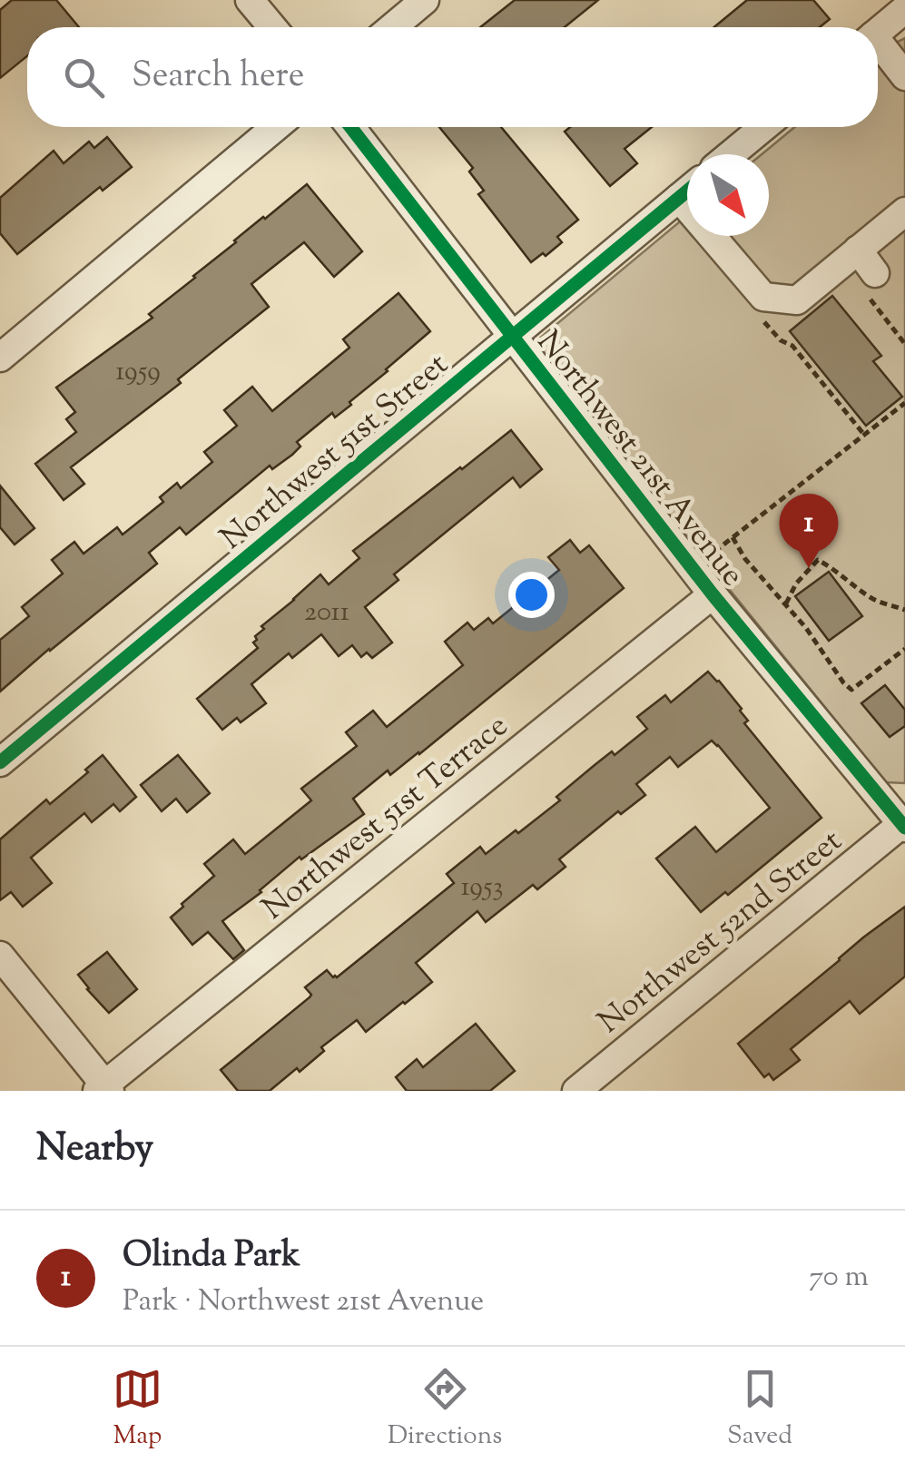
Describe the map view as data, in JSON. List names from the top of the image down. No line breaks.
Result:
{"streets":{"street":["Northwest 51st Street","Northwest 21st Avenue","Northwest 51st Terrace","Northwest 52nd Street"]},"crossings":[["Northwest 51st Street","Northwest 21st Avenue"],["Northwest 21st Avenue","Northwest 51st Terrace"],["Northwest 21st Avenue","Northwest 52nd Street"]],"house_numbers":["1959","2011","1953"],"north":"bottom right","page":{"search":"Search here","pins":"1","heading":"Nearby","list":[{"mark":"1","name":"Olinda Park","note":"Park · Northwest 21st Avenue","value":"70 m"}],"nav":["Map","Directions","Saved"]}}
